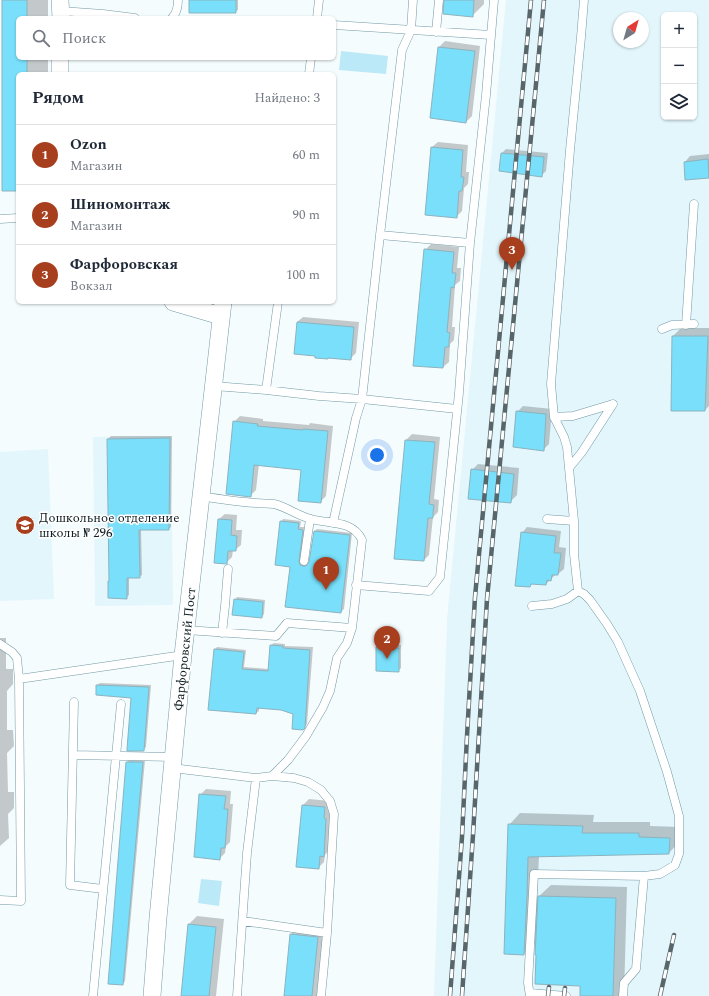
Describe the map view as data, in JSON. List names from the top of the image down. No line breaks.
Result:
{"streets":{"street":["Фарфоровский Пост"]},"places":{"school or university":["Дошкольное отделение школы № 296"]},"north":"top right","page":{"map_buttons":["+","−"],"search":"Поиск","heading":["Рядом","Найдено: 3"],"list":[{"mark":"1","name":"Ozon","note":"Магазин","value":"60 m"},{"mark":"2","name":"Шиномонтаж","note":"Магазин","value":"90 m"},{"mark":"3","name":"Фарфоровская","note":"Вокзал","value":"100 m"}],"pins":["3","1","2"]}}
